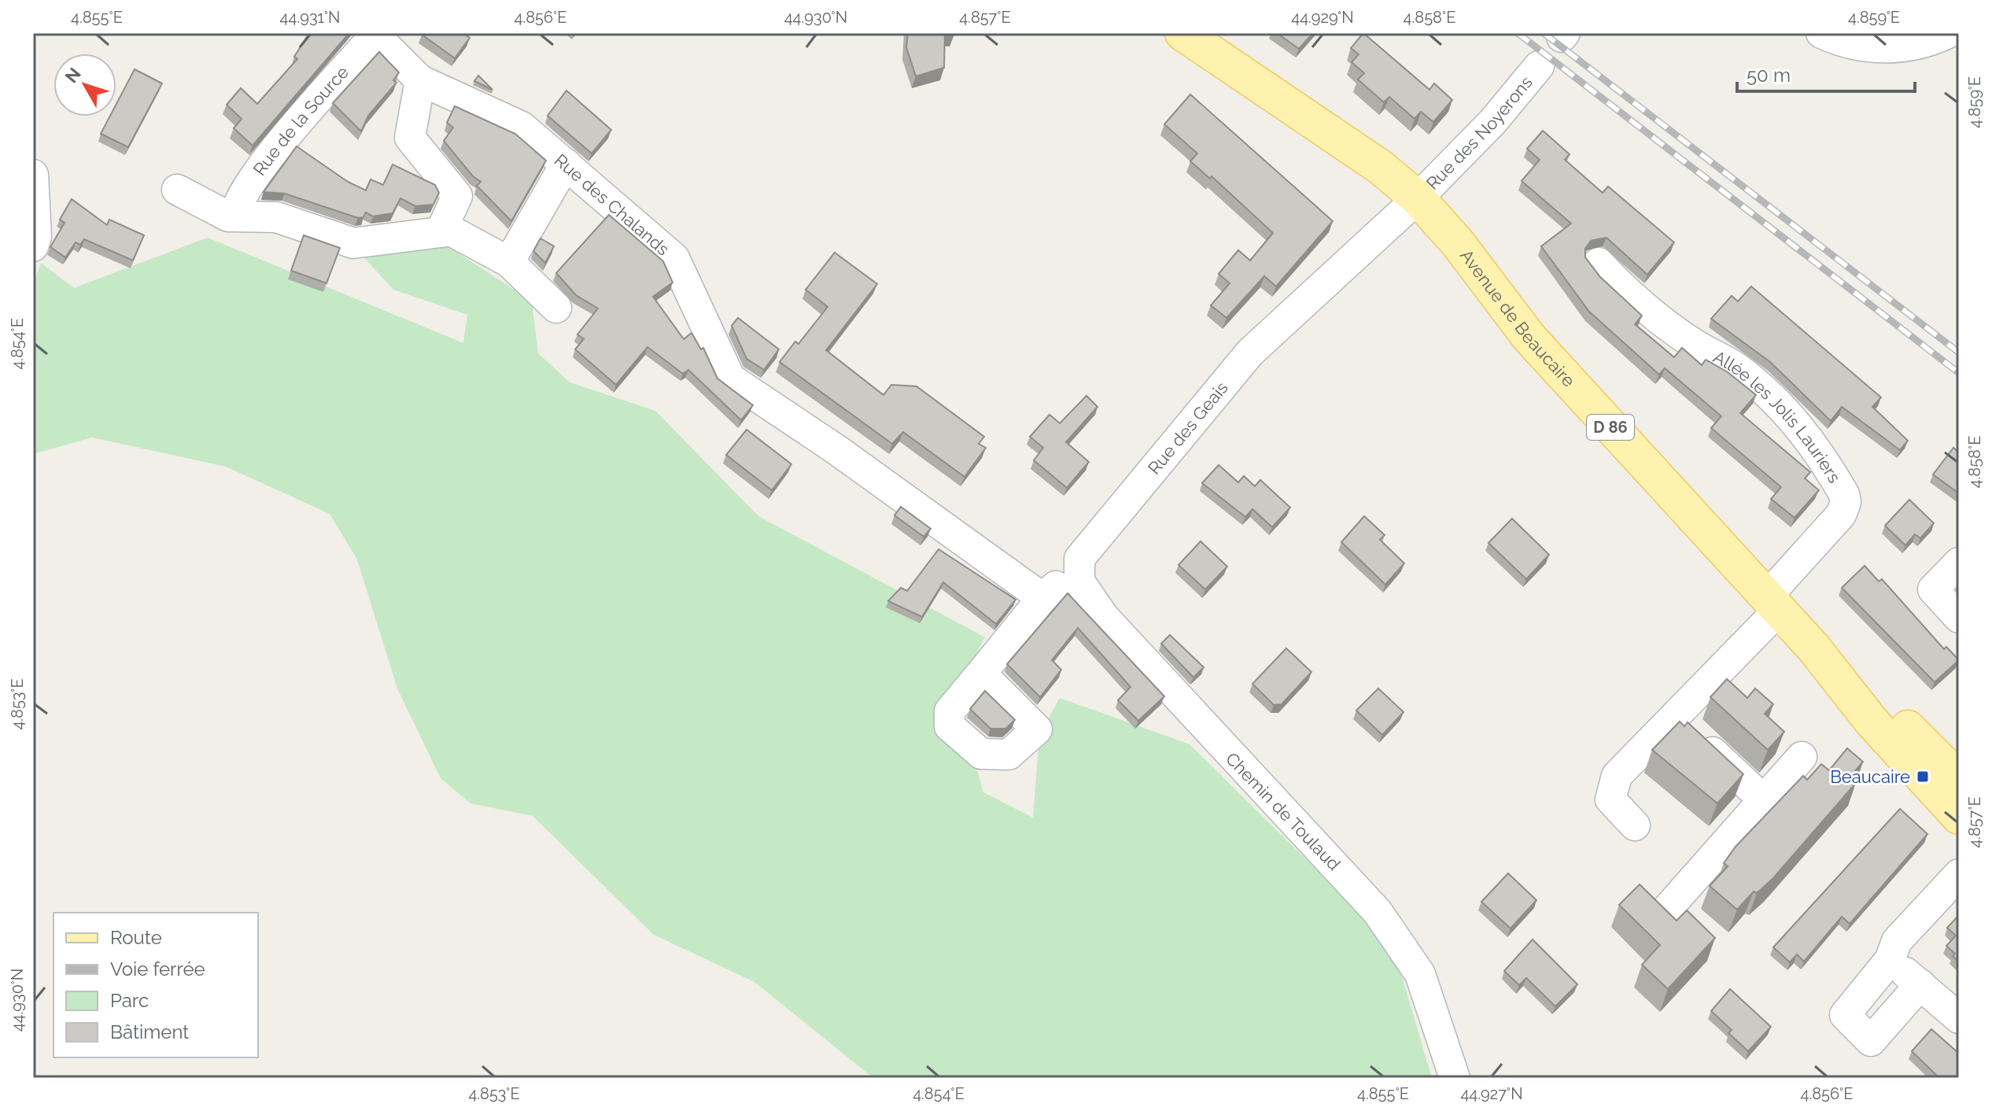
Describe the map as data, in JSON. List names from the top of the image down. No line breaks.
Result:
{"streets":{"main road":["Avenue de Beaucaire","D 86"],"street":["Rue de la Source","Rue des Noyerons","Rue des Chalands","Allée les Jolis Lauriers","Rue des Geais","Chemin de Toulaud"]},"crossings":[["Rue de la Source","Rue des Chalands"],["Rue des Noyerons","Avenue de Beaucaire"],["Rue des Noyerons","Rue des Geais"],["Rue des Chalands","Rue des Geais"],["Avenue de Beaucaire","Allée les Jolis Lauriers"],["Avenue de Beaucaire","Rue des Geais"],["Rue des Geais","Chemin de Toulaud"]],"places":{"transit":["Beaucaire"]},"legend":["Route","Voie ferrée","Parc","Bâtiment"],"scale_bar":"50 m","north":"top left","coordinates":["4.855°E","44.931°N","4.856°E","44.930°N","4.857°E","44.929°N","4.858°E","4.859°E","4.854°E","4.853°E","44.927°N"]}
